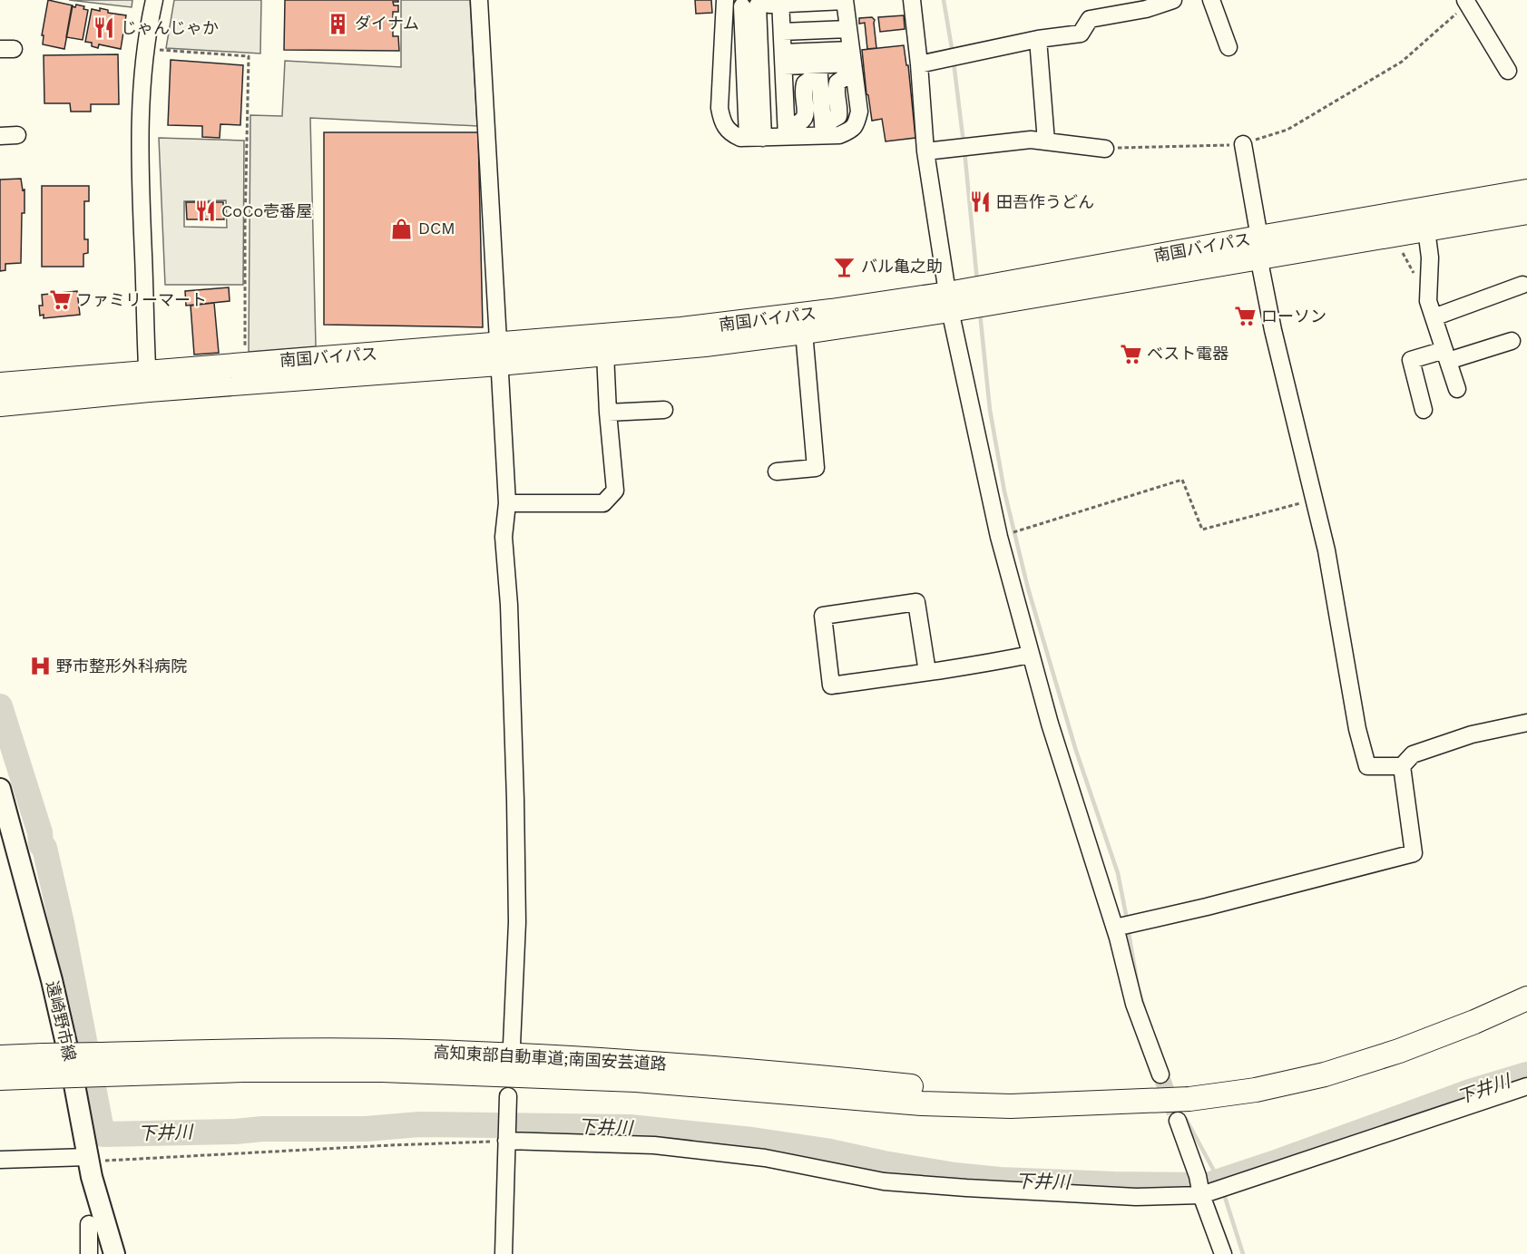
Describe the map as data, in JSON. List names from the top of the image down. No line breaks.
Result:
{"streets":{"highway":["南国バイパス","高知東部自動車道;南国安芸道路"],"main road":["遠崎野市線"]},"water":["下井川"],"places":{"building":["ダイナム"],"restaurant":["じゃんじゃか","田吾作うどん","CoCo壱番屋"],"shop":["DCM"],"bar":["バル亀之助"],"supermarket":["ファミリーマート","ローソン","ベスト電器"],"hospital":["野市整形外科病院"]}}
